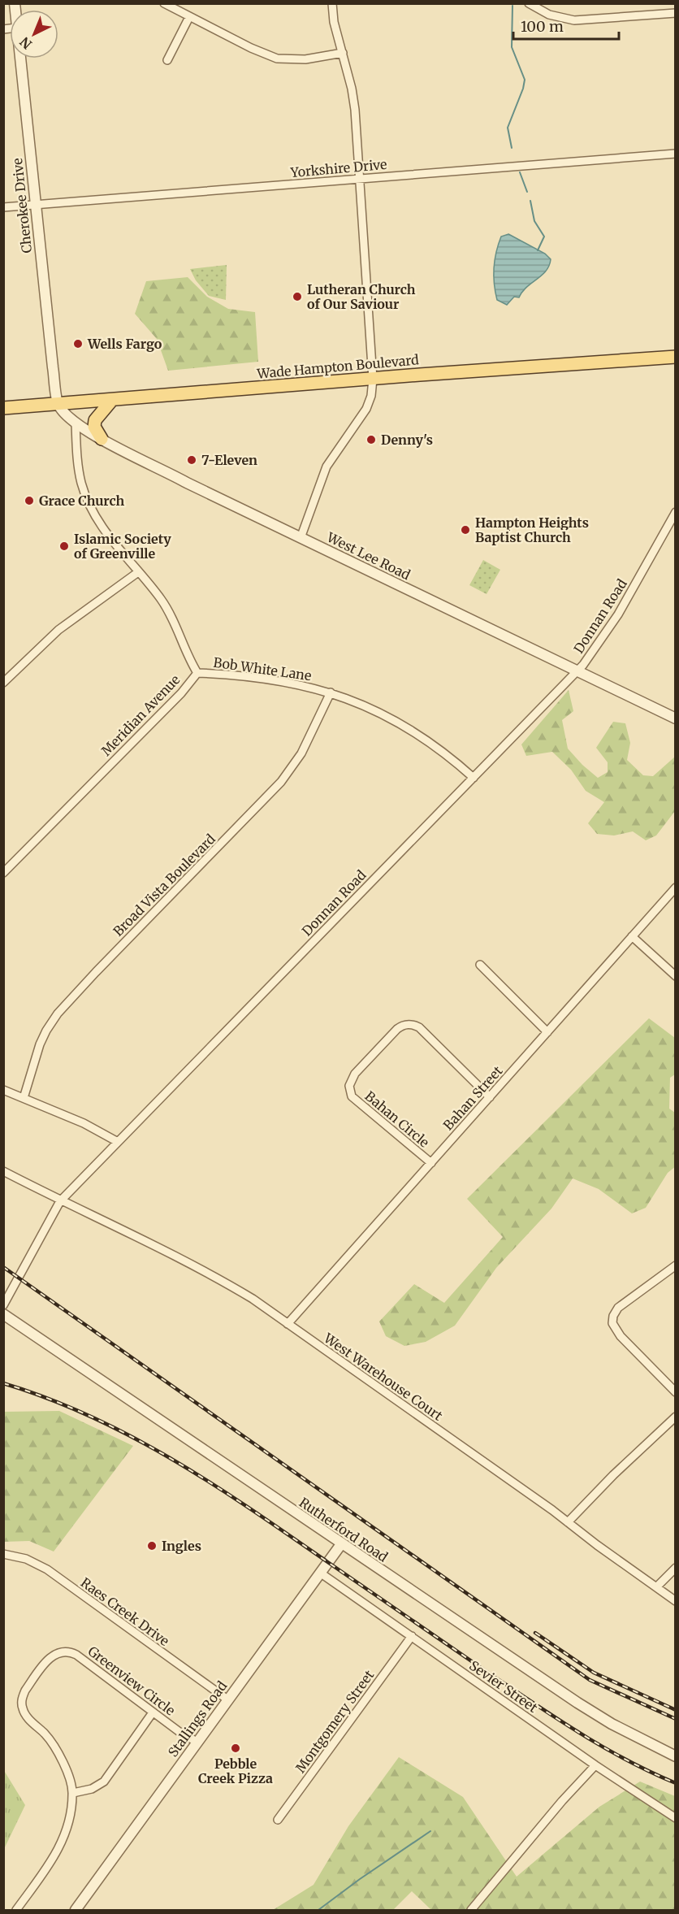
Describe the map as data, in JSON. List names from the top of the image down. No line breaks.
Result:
{"streets":{"main road":["Wade Hampton Boulevard"],"street":["Yorkshire Drive","Cherokee Drive","West Lee Road","Donnan Road","Bob White Lane","Meridian Avenue","Broad Vista Boulevard","Bahan Street","Bahan Circle","West Warehouse Court","Rutherford Road","Raes Creek Drive","Greenview Circle","Sevier Street","Stallings Road","Montgomery Street"]},"crossings":[["Yorkshire Drive","Cherokee Drive"],["Cherokee Drive","Wade Hampton Boulevard"],["Cherokee Drive","West Lee Road"],["Wade Hampton Boulevard","West Lee Road"],["West Lee Road","Donnan Road"],["West Lee Road","Meridian Avenue"],["Donnan Road","Bob White Lane"],["Donnan Road","West Warehouse Court"],["Bob White Lane","Meridian Avenue"],["Bob White Lane","Broad Vista Boulevard"],["Bahan Street","Bahan Circle"],["Bahan Street","West Warehouse Court"],["Rutherford Road","Stallings Road"],["Raes Creek Drive","Stallings Road"],["Greenview Circle","Stallings Road"],["Sevier Street","Stallings Road"],["Sevier Street","Montgomery Street"]],"places":["Lutheran Church of Our Saviour","Wells Fargo","Denny's","7-Eleven","Grace Church","Hampton Heights Baptist Church","Islamic Society of Greenville","Ingles","Pebble Creek Pizza"],"scale_bar":"100 m","north":"bottom left"}
